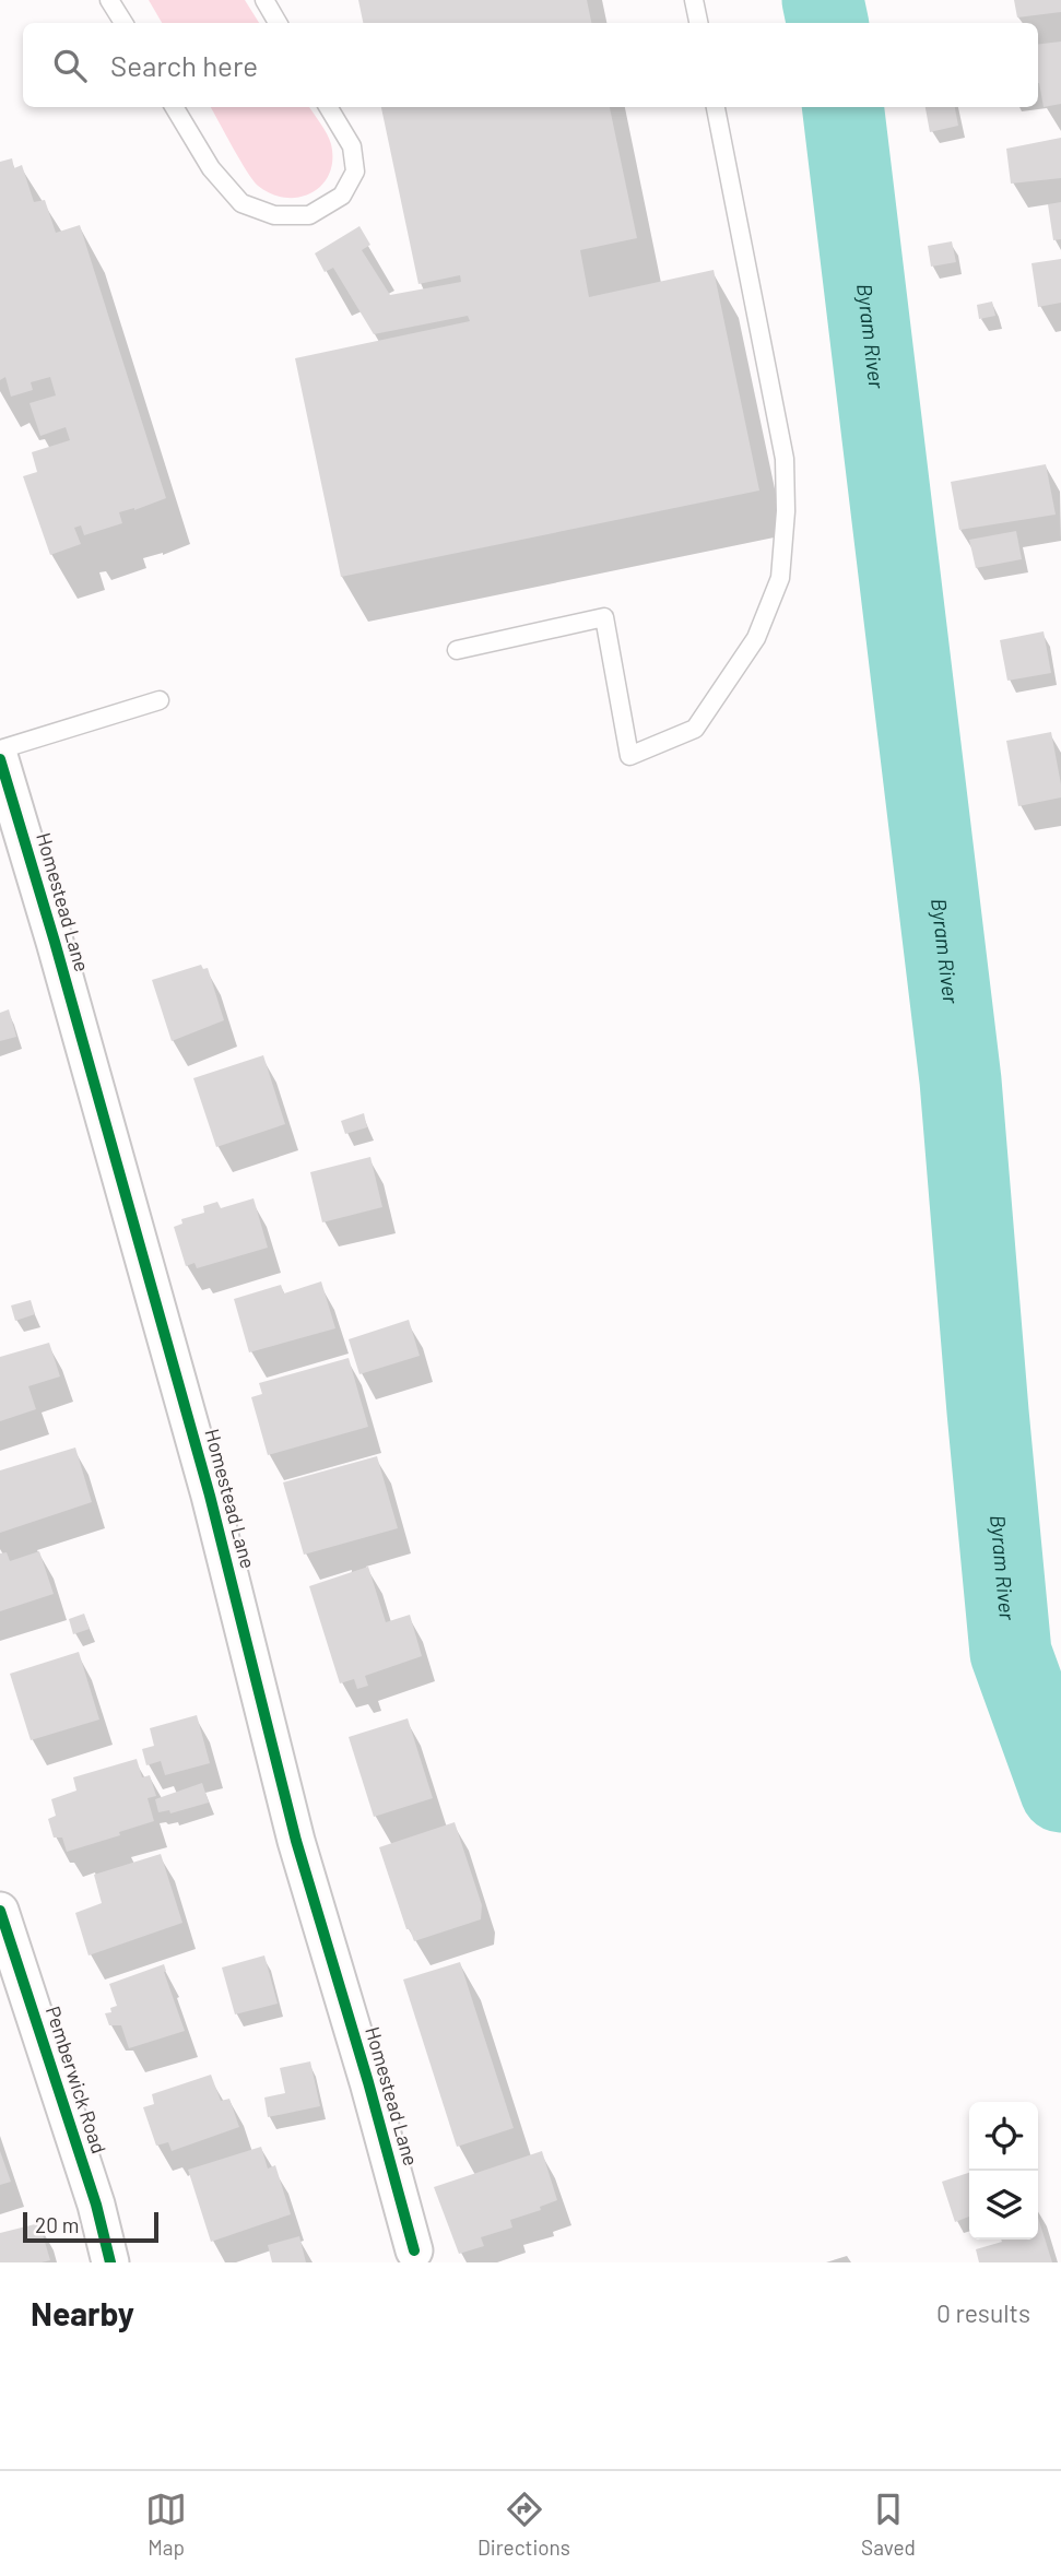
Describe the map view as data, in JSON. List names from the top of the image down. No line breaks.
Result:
{"streets":{"street":["Homestead Lane","Pemberwick Road"]},"water":["Byram River"],"scale_bar":"20 m","page":{"search":"Search here","scale":"20 m","heading":["Nearby","0 results"],"nav":["Map","Directions","Saved"]}}
